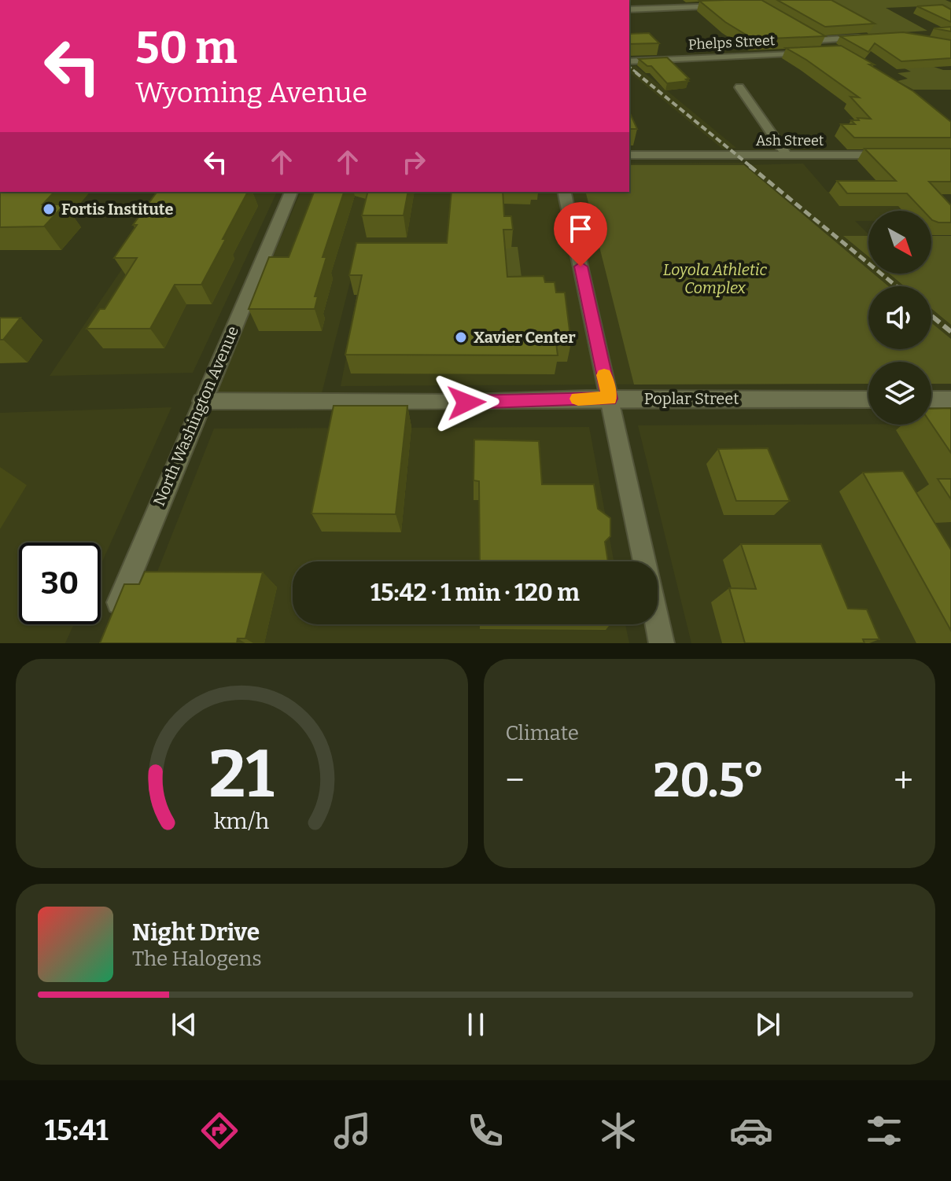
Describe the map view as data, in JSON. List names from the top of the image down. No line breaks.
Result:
{"streets":{"street":["Phelps Street","Ash Street","Poplar Street","North Washington Avenue"]},"crossings":[["Poplar Street","North Washington Avenue"]],"parks":["Loyola Athletic Complex"],"places":["Fortis Institute","Xavier Center"],"north":"bottom right","page":{"turn":["50 m","Wyoming Avenue"],"limit":"30","trip":"15:42 · 1 min · 120 m","tile":"Climate","heat":["−","20.5°","+"],"song":["Night Drive","The Halogens"],"tabs":"15:41","gauge":["21","km/h"]}}
